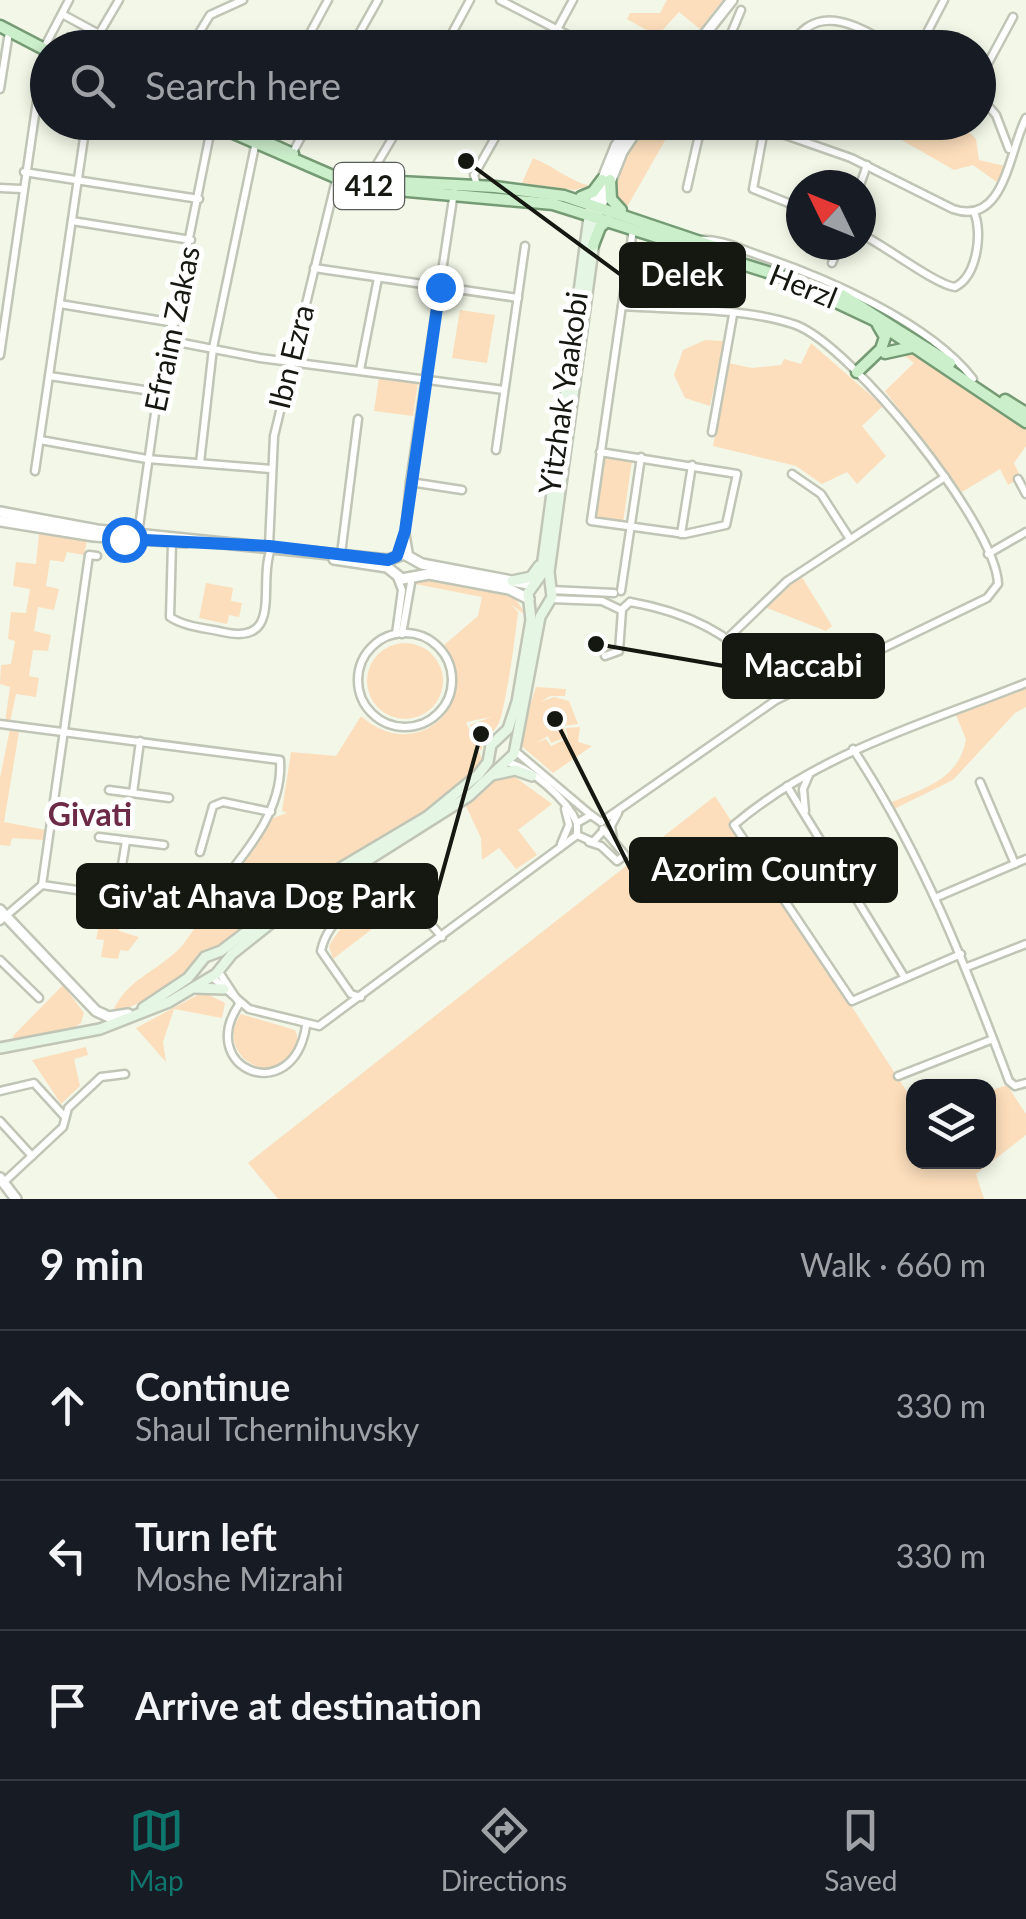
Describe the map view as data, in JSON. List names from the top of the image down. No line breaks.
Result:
{"streets":{"main road":["412","Herzl","Yitzhak Yaakobi"],"street":["Efraim Zakas","Ibn Ezra"]},"crossings":[["Herzl","Ibn Ezra"],["Herzl","Yitzhak Yaakobi"]],"districts":["Givati"],"places":["Delek","Maccabi","Azorim Country","Giv'at Ahava Dog Park"],"north":"top left","page":{"search":"Search here","heading":["9 min","Walk · 660 m"],"list":[["Continue","Shaul Tchernihuvsky","330 m"],["Turn left","Moshe Mizrahi","330 m"],"Arrive at destination"],"nav":["Map","Directions","Saved"]}}
